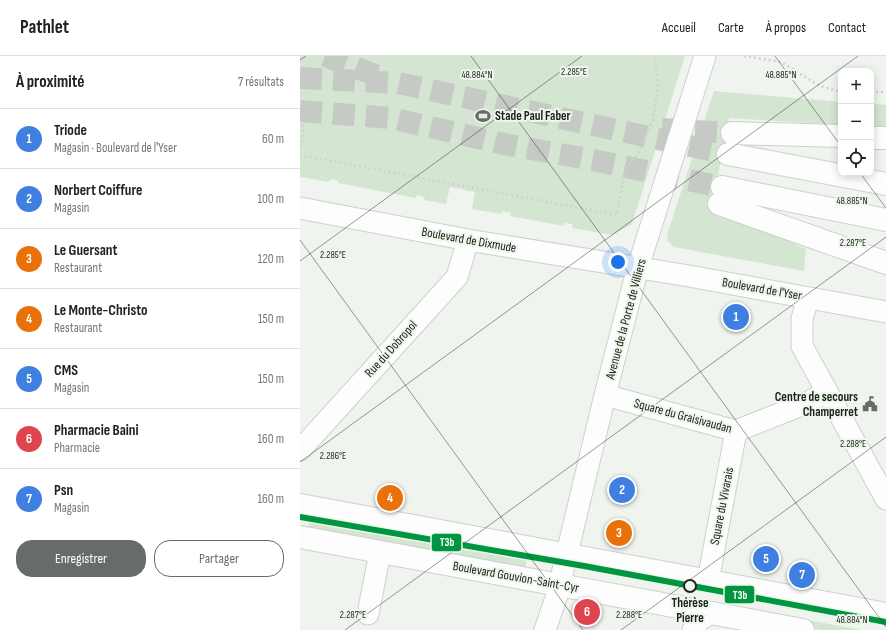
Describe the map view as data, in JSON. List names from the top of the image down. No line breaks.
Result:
{"streets":{"main road":["Boulevard Gouvion-Saint-Cyr"],"street":["Boulevard de Dixmude","Boulevard de l'Yser","Avenue de la Porte de Villiers","Rue du Dobropol","Square du Graisivaudan","Square du Vivarais"]},"crossings":[["Boulevard de Dixmude","Boulevard de l'Yser"],["Boulevard de Dixmude","Avenue de la Porte de Villiers"],["Boulevard de Dixmude","Rue du Dobropol"],["Boulevard de l'Yser","Avenue de la Porte de Villiers"],["Avenue de la Porte de Villiers","Square du Graisivaudan"],["Avenue de la Porte de Villiers","Boulevard Gouvion-Saint-Cyr"],["Square du Graisivaudan","Square du Vivarais"]],"places":{"sports":["Stade Paul Faber"],"public building":["Centre de secours Champerret"],"other":["Thérèse Pierre"]},"lines":["transit line T3b"],"page":{"header":"Pathlet","nav":["Accueil","Carte","À propos","Contact"],"heading":["À proximité","7 résultats"],"map_buttons":["+","−"],"list":[{"mark":"1","name":"Triode","note":"Magasin · Boulevard de l'Yser","value":"60 m"},{"mark":"2","name":"Norbert Coiffure","note":"Magasin","value":"100 m"},{"mark":"3","name":"Le Guersant","note":"Restaurant","value":"120 m"},{"mark":"4","name":"Le Monte-Christo","note":"Restaurant","value":"150 m"},{"mark":"5","name":"CMS","note":"Magasin","value":"150 m"},{"mark":"6","name":"Pharmacie Baini","note":"Pharmacie","value":"160 m"},{"mark":"7","name":"Psn","note":"Magasin","value":"160 m"}],"pins":["1","2","4","3","5","7","6"],"buttons":["Enregistrer","Partager"]},"coordinates":["2.285°E","48.884°N","48.885°N","2.287°E","2.288°E","2.286°E"]}
